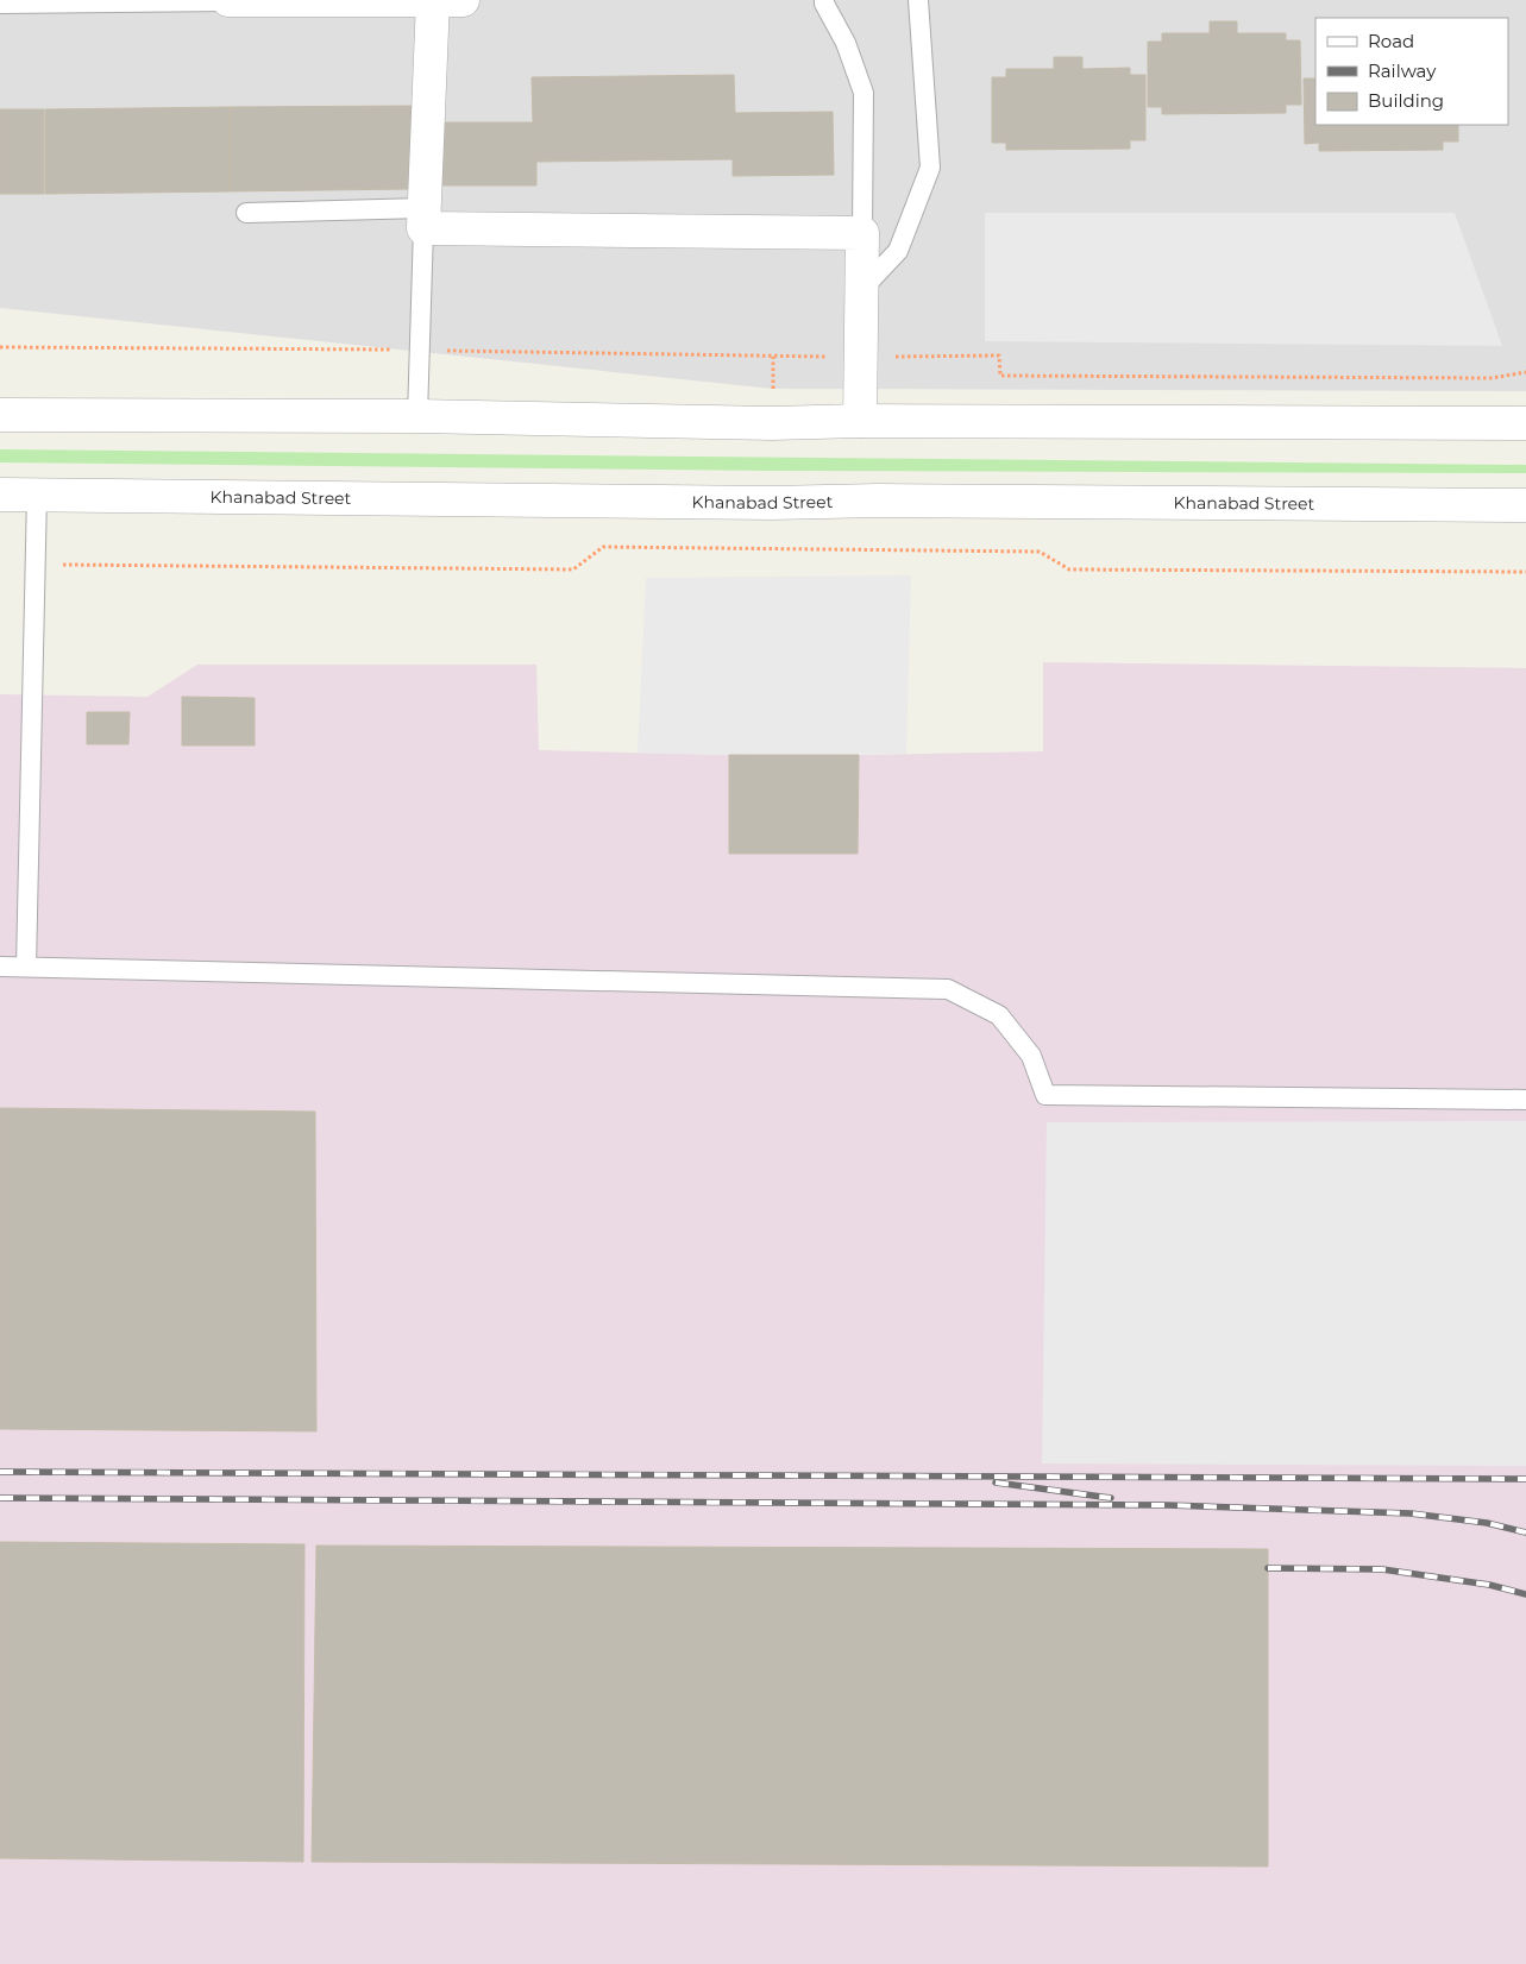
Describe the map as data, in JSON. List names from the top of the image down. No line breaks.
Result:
{"streets":{"street":["Khanabad Street"]},"legend":["Road","Railway","Building"]}
